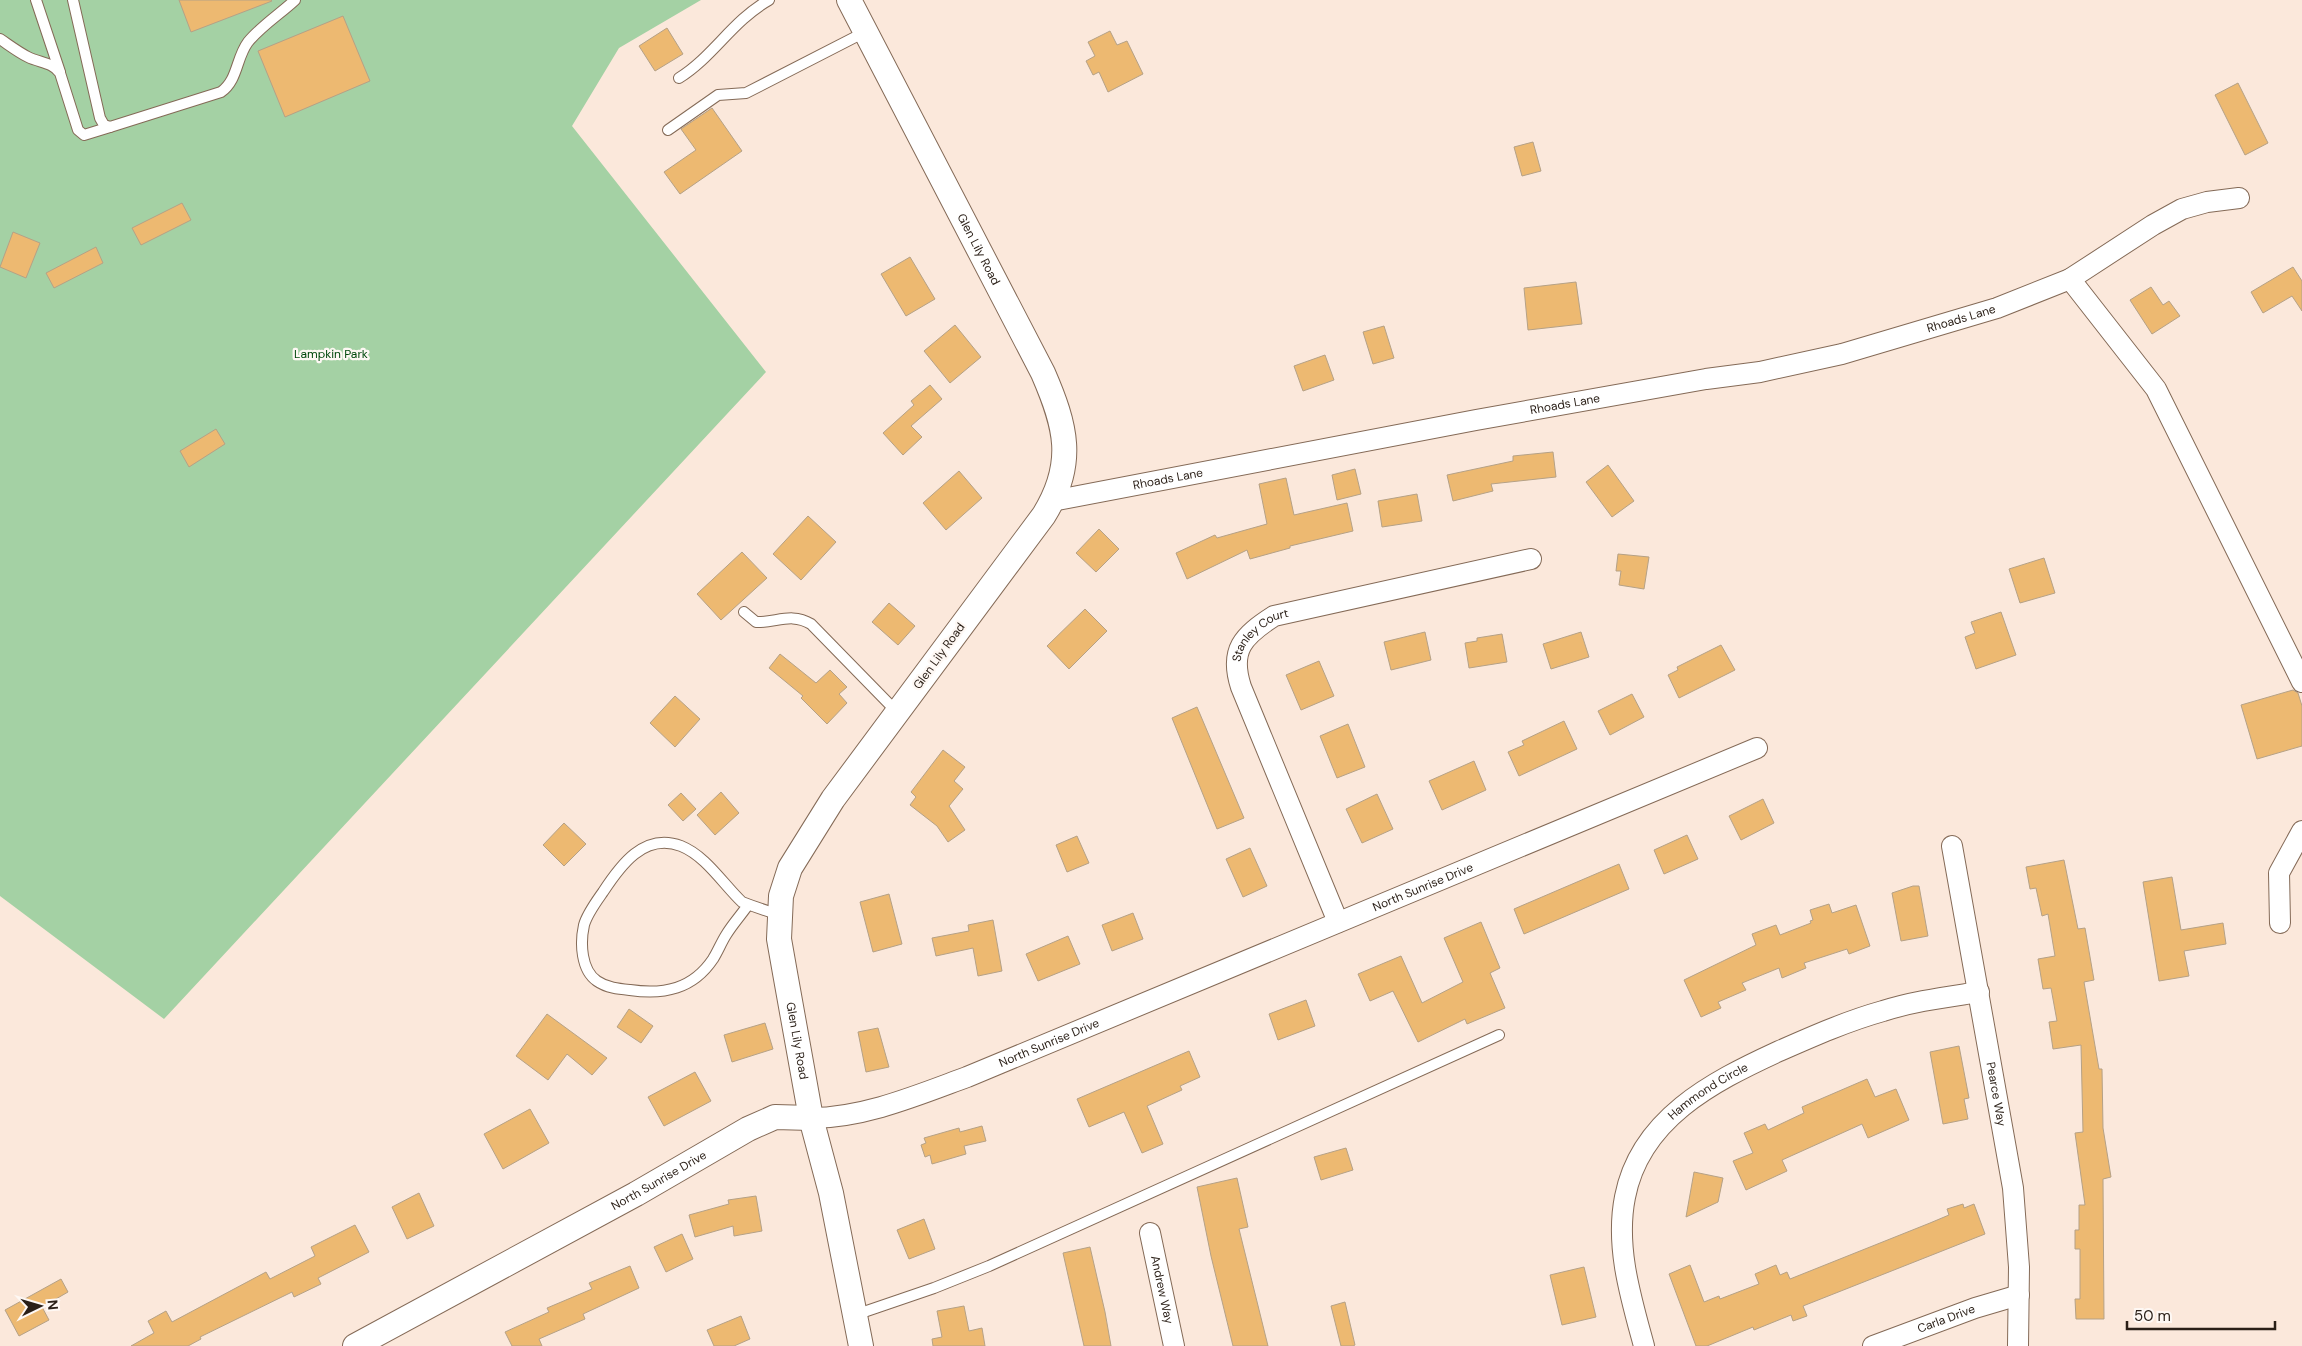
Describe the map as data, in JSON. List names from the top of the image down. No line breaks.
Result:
{"streets":{"street":["Glen Lily Road","Rhoads Lane","Stanley Court","North Sunrise Drive","Hammond Circle","Pearce Way","Andrew Way","Carla Drive"]},"crossings":[["Glen Lily Road","Rhoads Lane"],["Glen Lily Road","North Sunrise Drive"],["Stanley Court","North Sunrise Drive"],["Hammond Circle","Pearce Way"],["Pearce Way","Carla Drive"]],"parks":["Lampkin Park"],"scale_bar":"50 m","north":"right"}
